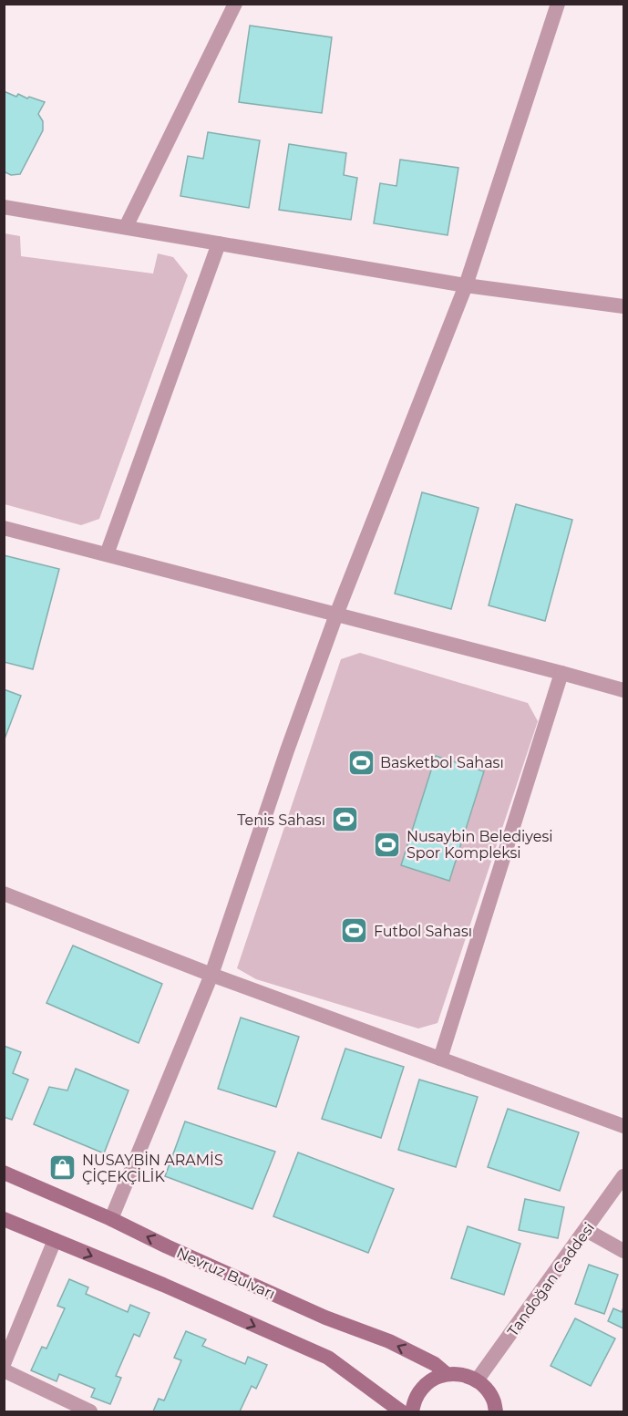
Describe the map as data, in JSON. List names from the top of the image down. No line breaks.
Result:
{"streets":{"main road":["Nevruz Bulvarı"],"street":["Tandoğan Caddesi"]},"places":{"sports":["Basketbol Sahası","Tenis Sahası","Nusaybin Belediyesi Spor Kompleksi","Futbol Sahası"],"shop":["NUSAYBİN ARAMİS ÇİÇEKÇİLİK"]}}
